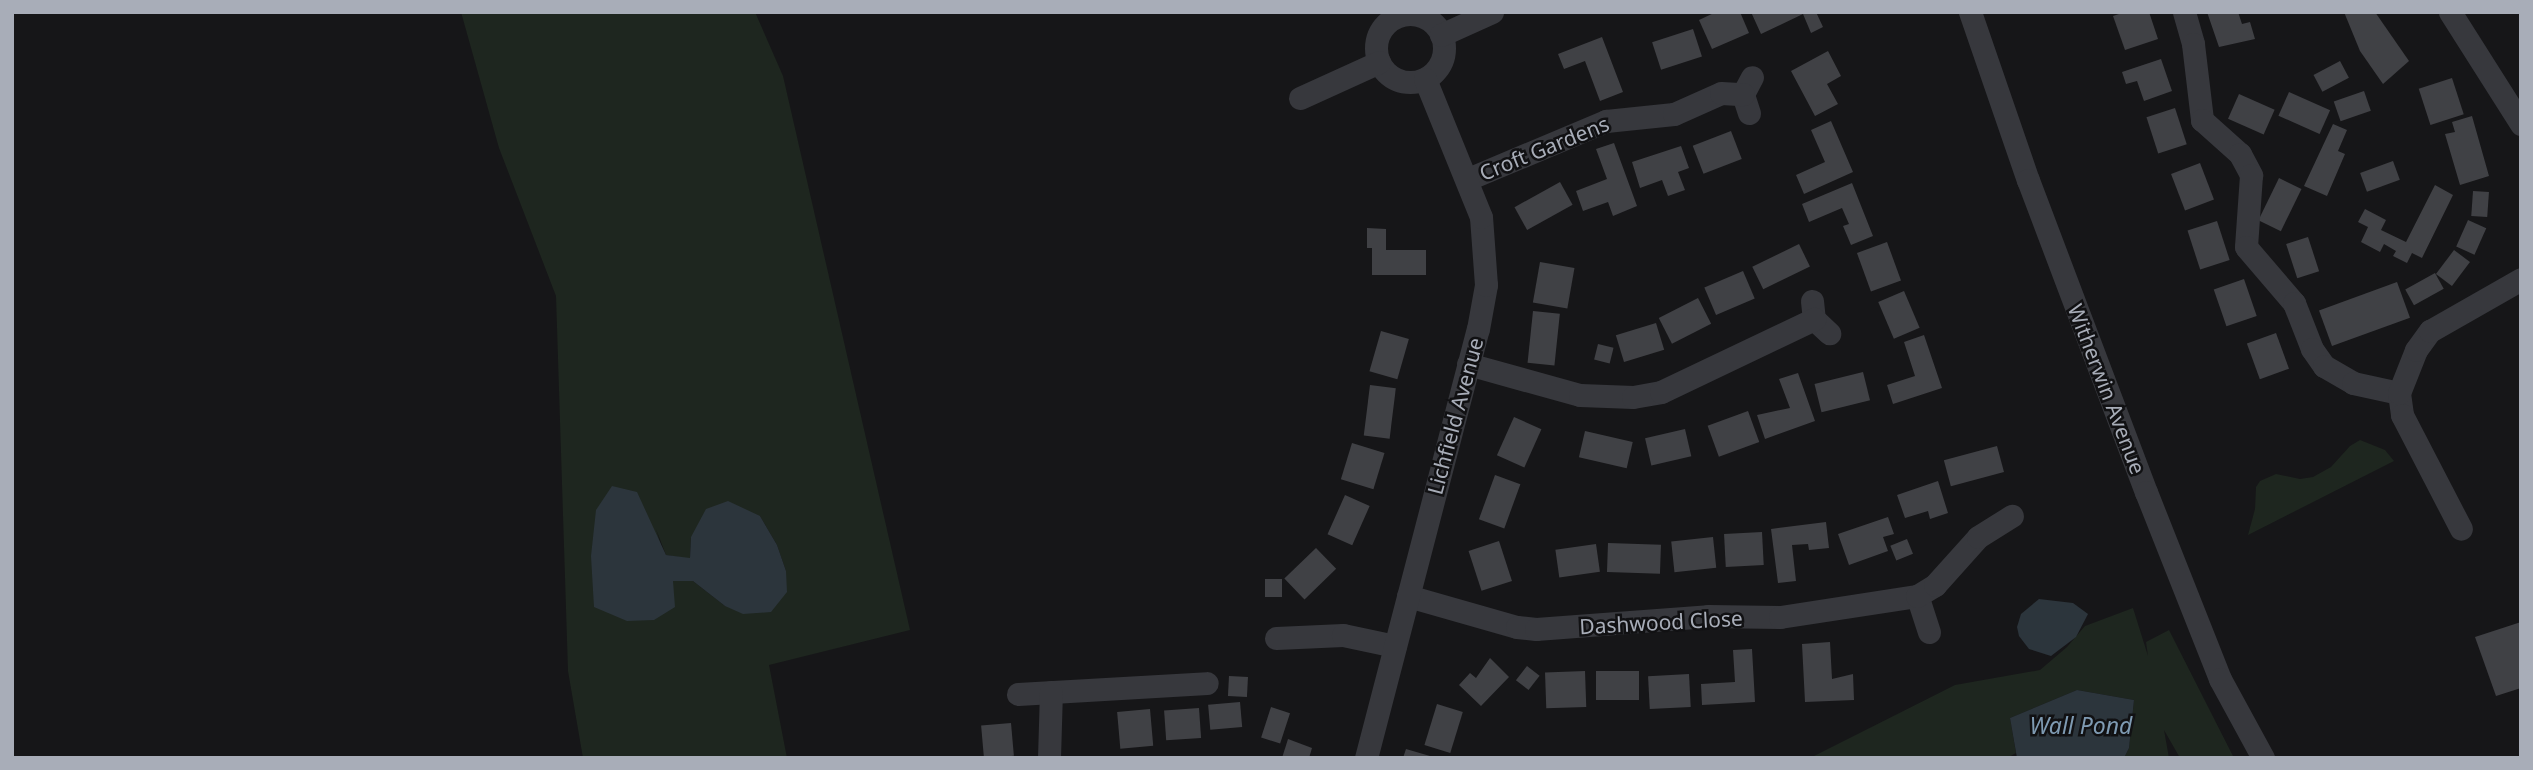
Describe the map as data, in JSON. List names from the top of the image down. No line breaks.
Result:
{"streets":{"street":["Croft Gardens","Witherwin Avenue","Lichfield Avenue","Dashwood Close"]},"crossings":[["Croft Gardens","Lichfield Avenue"],["Lichfield Avenue","Dashwood Close"]],"water":["Wall Pond"]}
